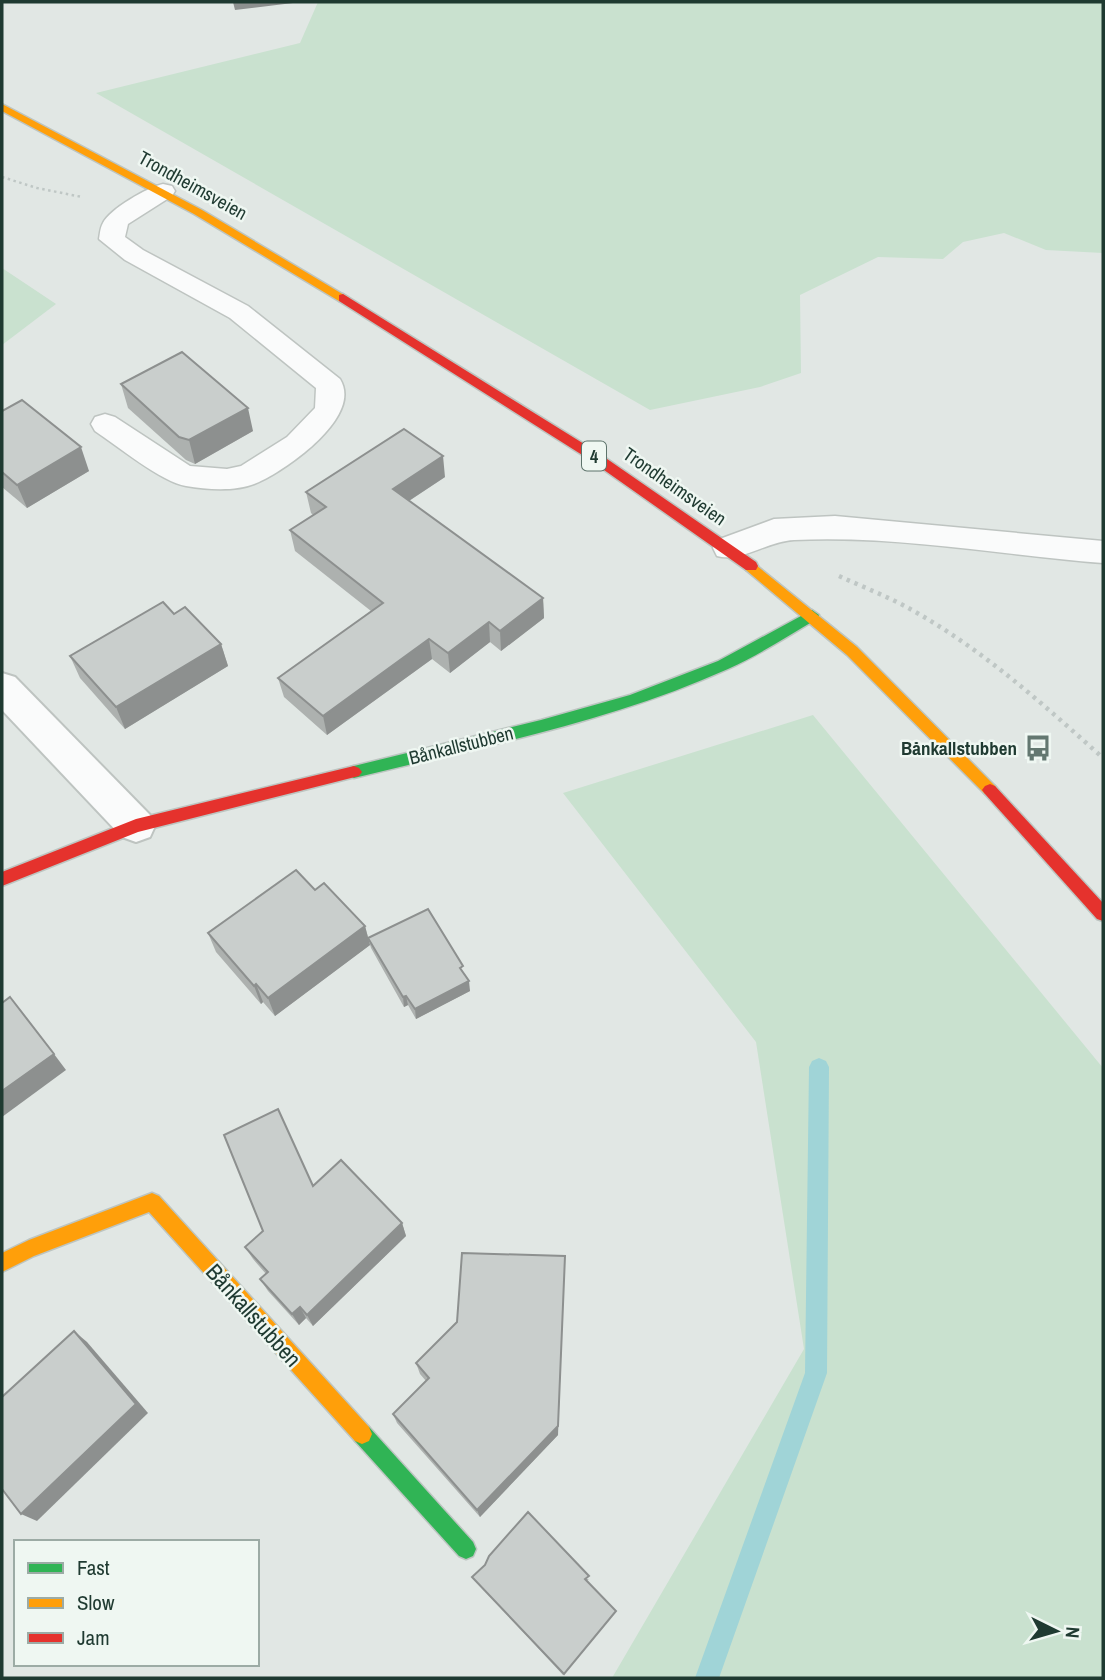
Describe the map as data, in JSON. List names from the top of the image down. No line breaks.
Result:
{"streets":{"main road":["Trondheimsveien","4","Bånkallstubben"]},"crossings":[["Trondheimsveien","Bånkallstubben"]],"places":{"bus stop":["Bånkallstubben"]},"legend":["Fast","Slow","Jam"],"north":"right"}
